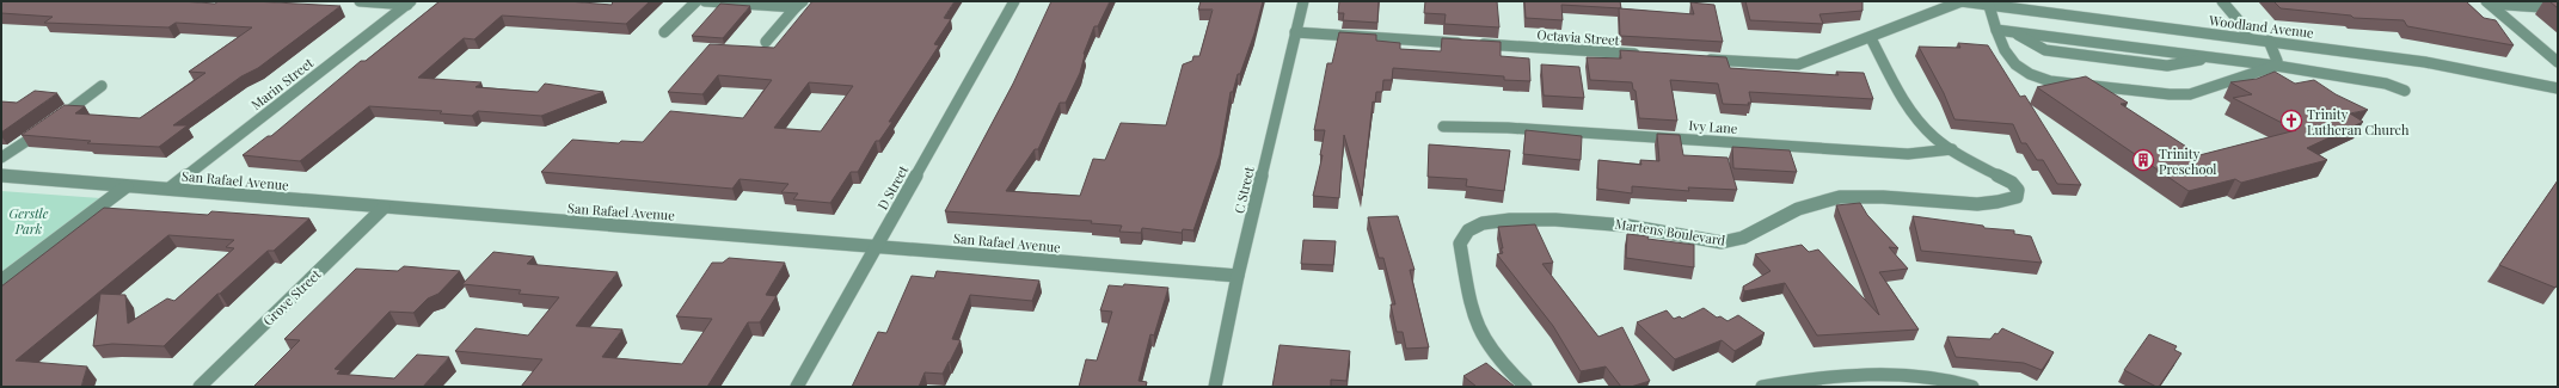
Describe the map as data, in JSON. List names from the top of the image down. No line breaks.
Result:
{"streets":{"street":["Woodland Avenue","Octavia Street","Marin Street","Ivy Lane","San Rafael Avenue","D Street","C Street","Martens Boulevard","Grove Street"]},"crossings":[["Octavia Street","C Street"],["Marin Street","San Rafael Avenue"],["Ivy Lane","Martens Boulevard"],["San Rafael Avenue","D Street"],["San Rafael Avenue","C Street"],["San Rafael Avenue","Grove Street"]],"parks":["Gerstle Park"],"places":{"church":["Trinity Lutheran Church"],"building":["Trinity Preschool"]}}
